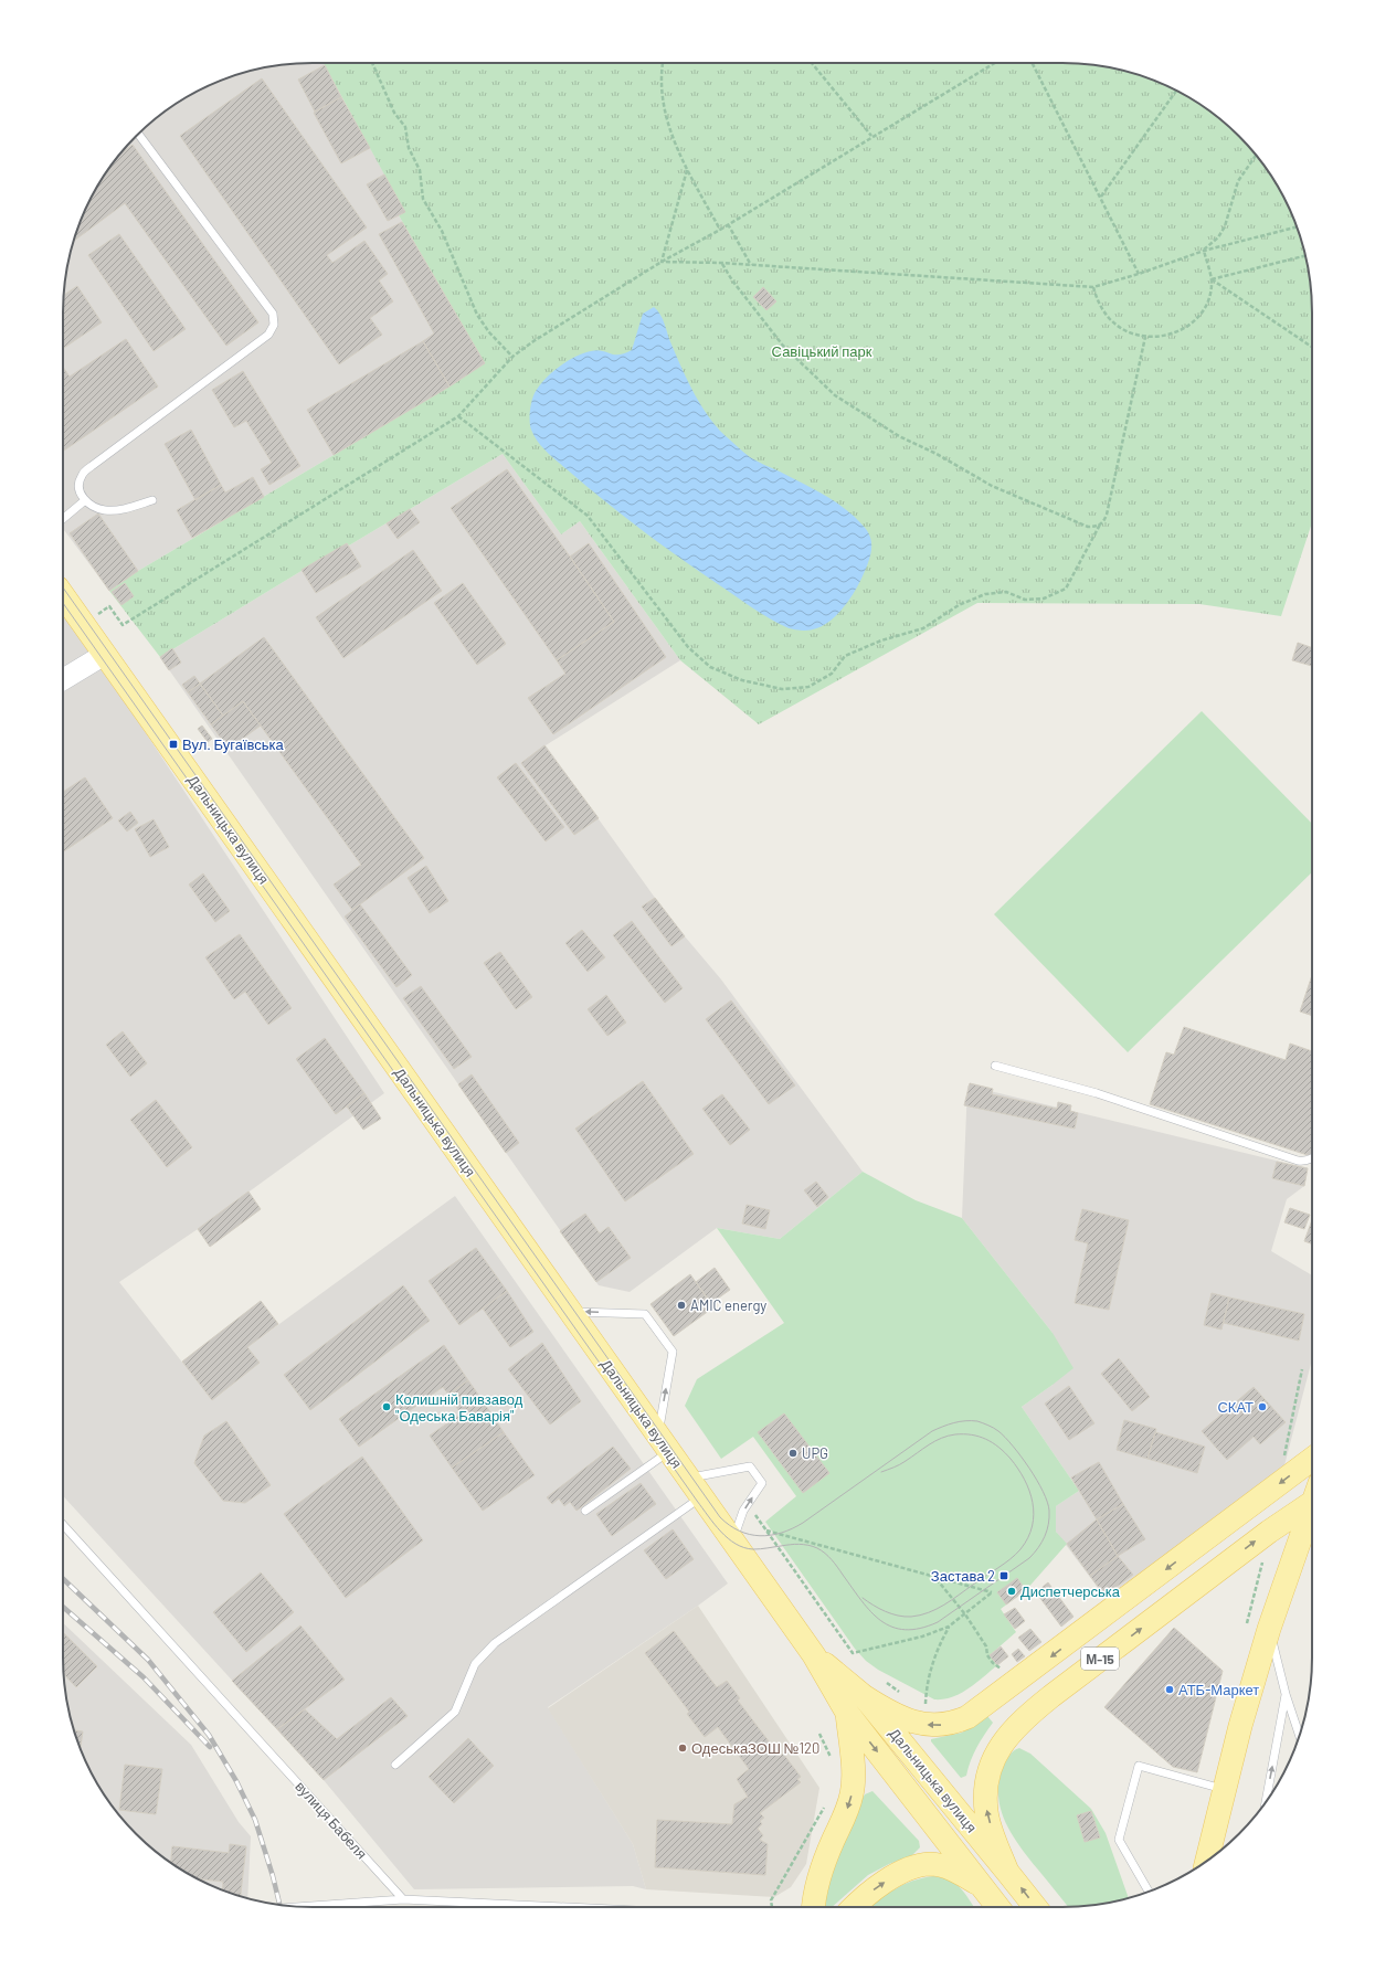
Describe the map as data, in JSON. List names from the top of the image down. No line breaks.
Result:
{"streets":{"main road":["Дальницька вулиця","М-15"],"lane":["вулиця Бабеля"]},"crossings":[["Дальницька вулиця","М-15"]],"parks":["Савіцький парк"],"places":{"transit":["Вул. Бугаївська","Застава 2"],"other":["AMIC energy","Колишній пивзавод \"Одеська Баварія\"","СКАТ","UPG","Диспетчерська","АТБ-Маркет","ОдеськаЗОШ №120"]}}
